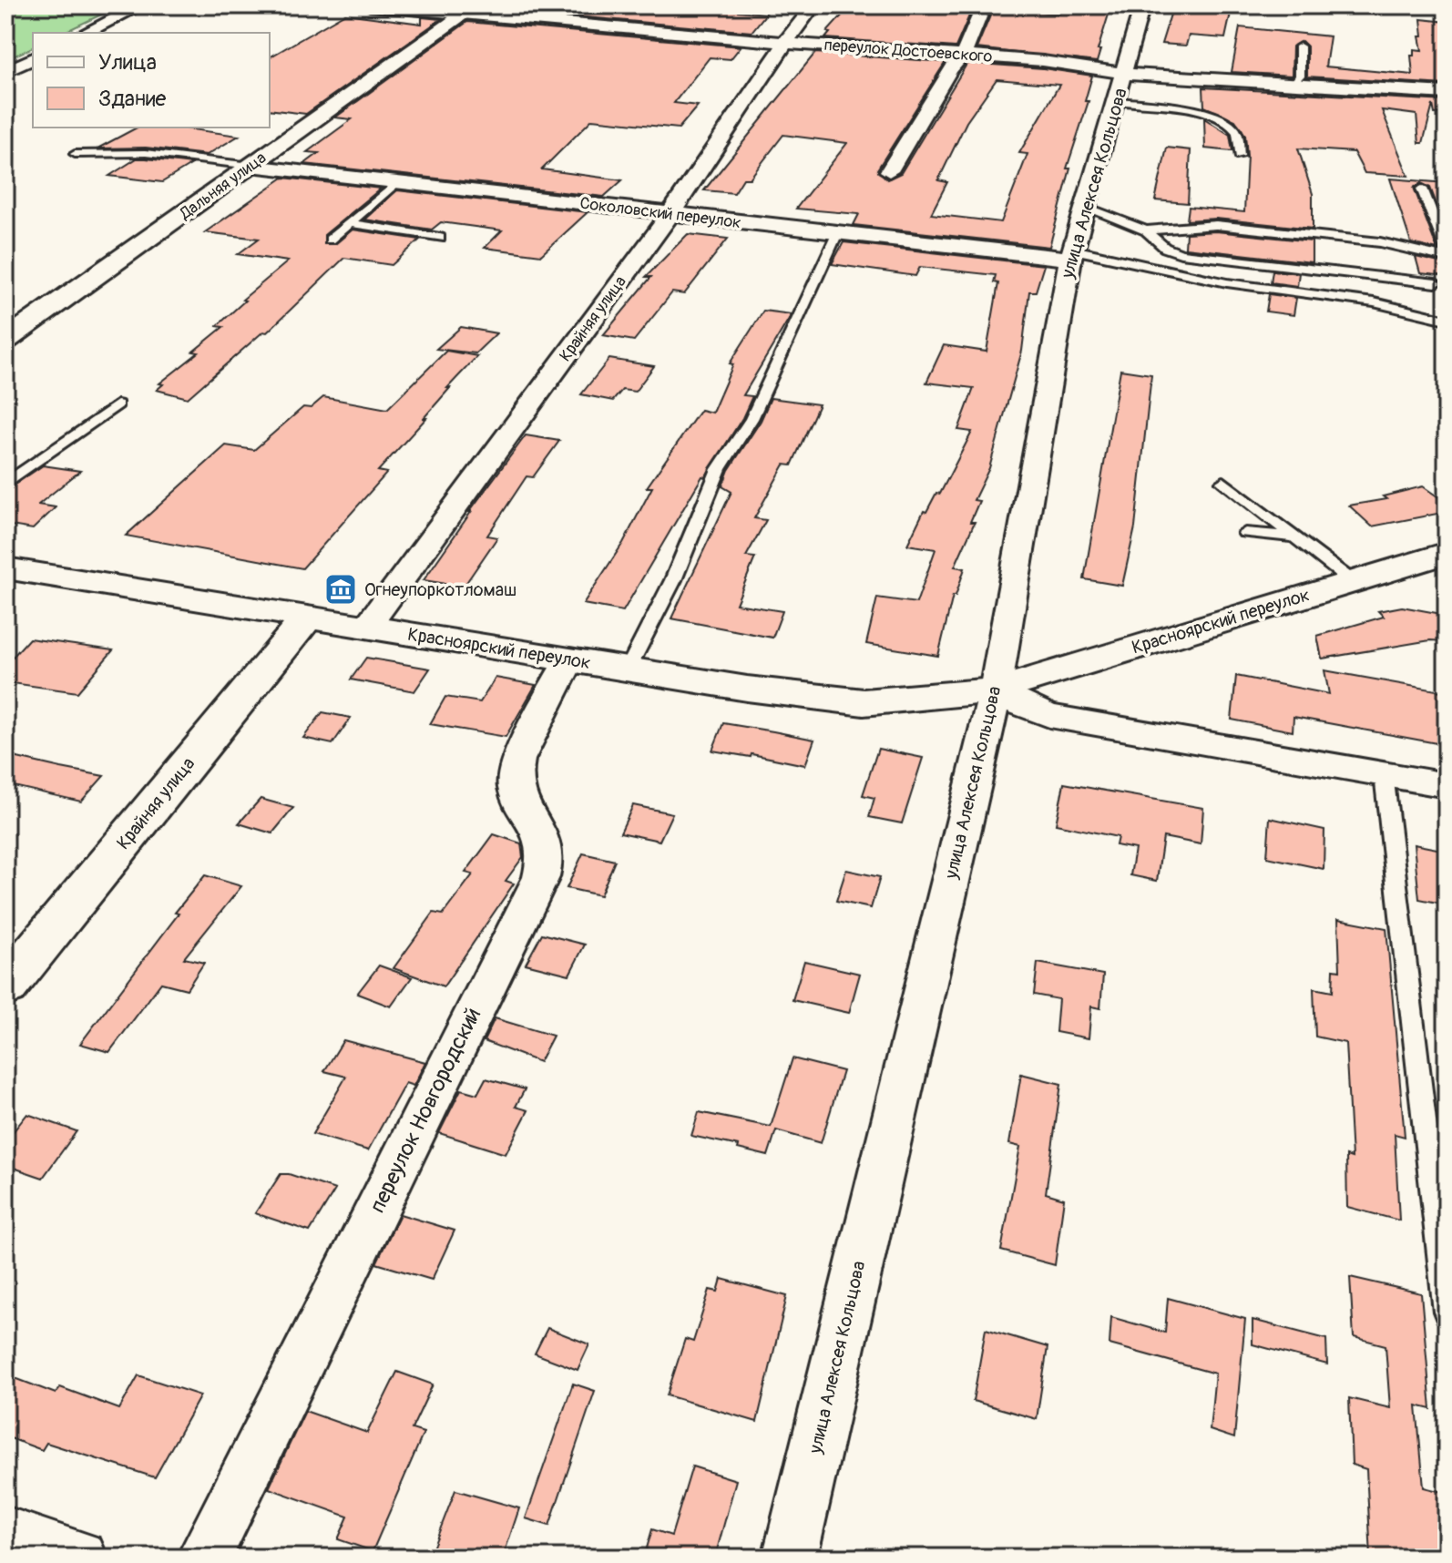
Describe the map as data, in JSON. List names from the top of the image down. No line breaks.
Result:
{"streets":{"main road":["Дальняя улица","Крайняя улица","Красноярский переулок"],"street":["переулок Достоевского","улица Алексея Кольцова","Соколовский переулок","переулок Новгородский"]},"crossings":[["переулок Достоевского","улица Алексея Кольцова"],["переулок Достоевского","Дальняя улица"],["переулок Достоевского","Крайняя улица"],["улица Алексея Кольцова","Соколовский переулок"],["улица Алексея Кольцова","Красноярский переулок"],["Дальняя улица","Соколовский переулок"],["Соколовский переулок","Крайняя улица"],["Крайняя улица","Красноярский переулок"],["Красноярский переулок","переулок Новгородский"]],"places":{"museum":["Огнеупоркотломаш"]},"legend":["Улица","Здание"]}
